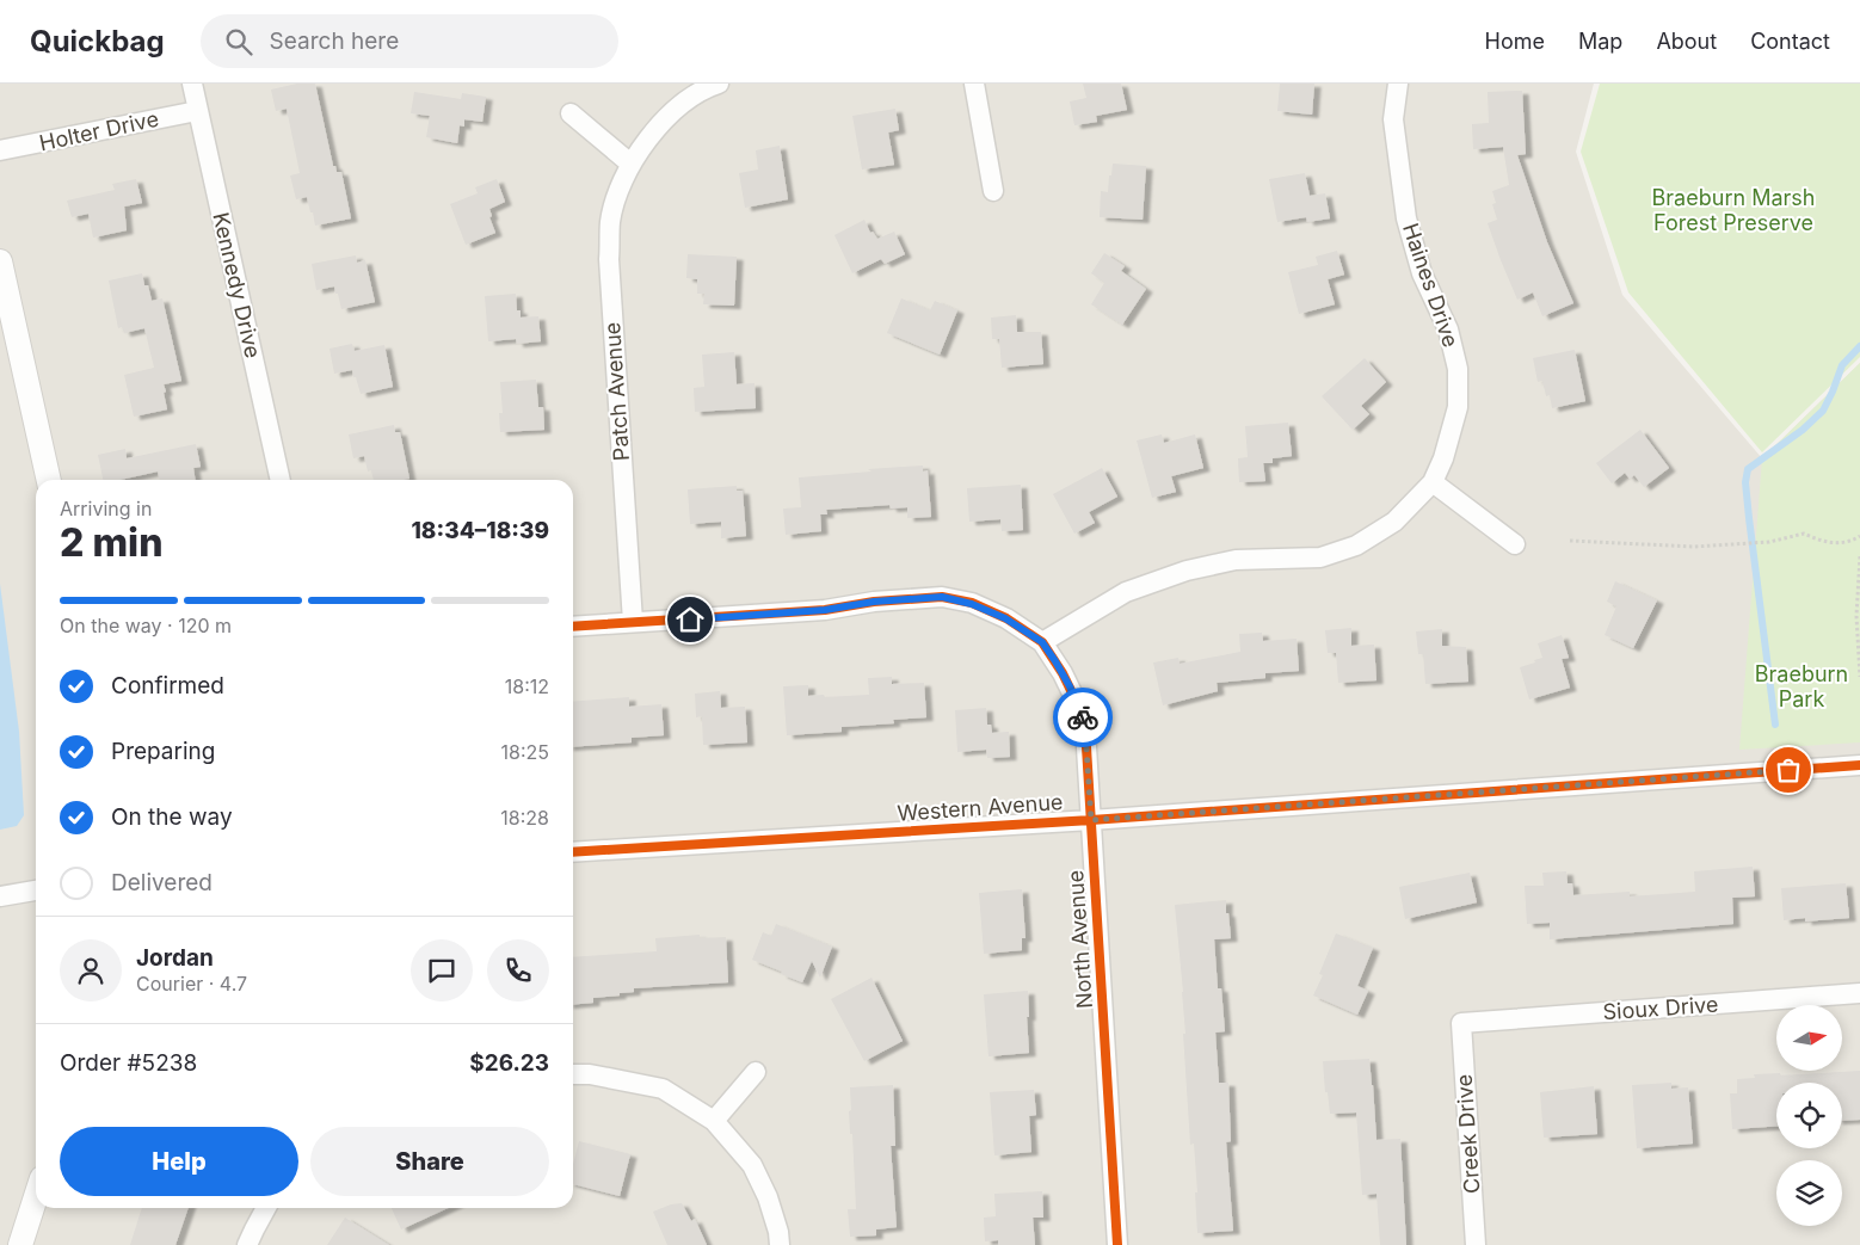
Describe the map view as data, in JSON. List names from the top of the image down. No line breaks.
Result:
{"streets":{"street":["Holter Drive","Kennedy Drive","Haines Drive","Patch Avenue","Western Avenue","North Avenue","Sioux Drive","Creek Drive"]},"crossings":[["Holter Drive","Kennedy Drive"],["Western Avenue","North Avenue"],["Sioux Drive","Creek Drive"]],"parks":["Braeburn Marsh Forest Preserve","Braeburn Park"],"north":"right","page":{"header":"Quickbag","search":"Search here","nav":["Home","Map","About","Contact"],"heading":["2 min","Arriving in","18:34–18:39"],"panel":["Jordan","Courier · 4.7","Order #5238","$26.23"],"bar":"On the way · 120 m","list":[["Confirmed","18:12"],["Preparing","18:25"],["On the way","18:28"],"Delivered"],"buttons":["Help","Share"]}}
